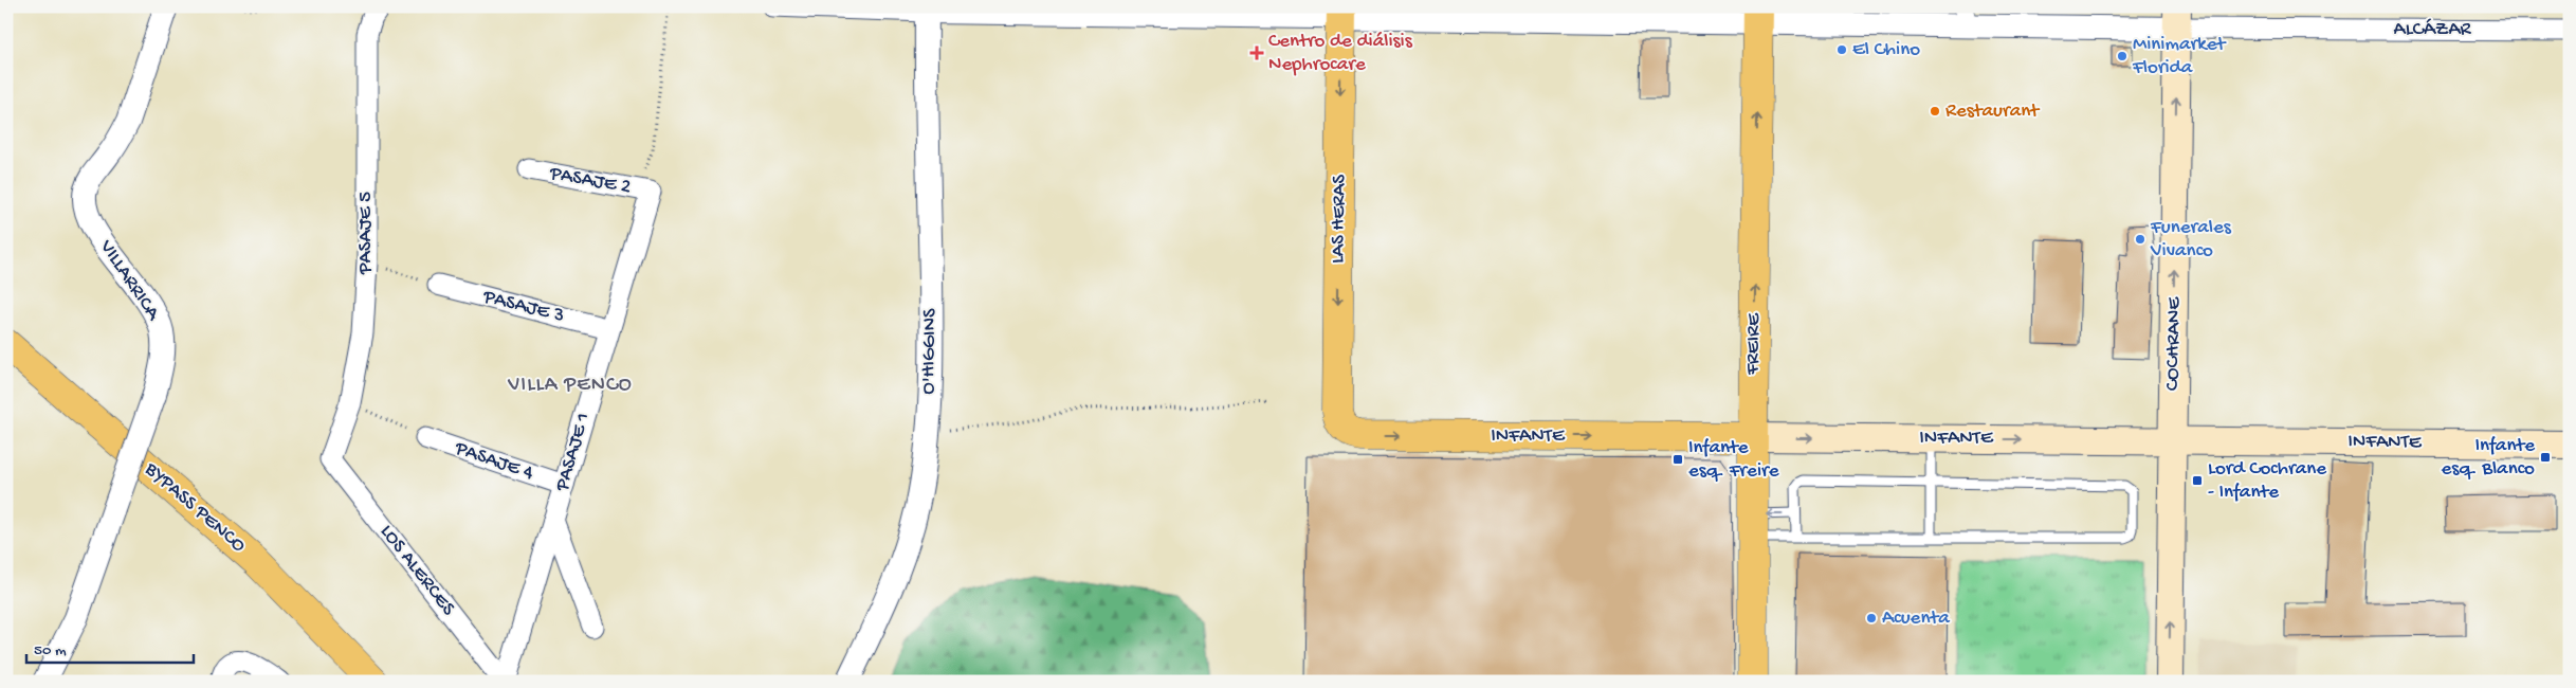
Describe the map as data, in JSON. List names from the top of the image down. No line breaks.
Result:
{"streets":{"main road":["LAS HERAS","FREIRE","COCHRANE","INFANTE","BYPASS PENCO"],"street":["ALCÁZAR","PASAJE 2","PASAJE 5","VILLARRICA","PASAJE 3","O'HIGGINS","PASAJE 1","PASAJE 4","LOS ALERCES"]},"crossings":[["ALCÁZAR","LAS HERAS"],["ALCÁZAR","FREIRE"],["ALCÁZAR","COCHRANE"],["ALCÁZAR","O'HIGGINS"],["PASAJE 2","PASAJE 1"],["LAS HERAS","INFANTE"],["PASAJE 5","LOS ALERCES"],["PASAJE 3","PASAJE 1"],["FREIRE","INFANTE"],["COCHRANE","INFANTE"],["PASAJE 1","PASAJE 4"],["PASAJE 1","LOS ALERCES"]],"one_way":["LAS HERAS","FREIRE","COCHRANE","INFANTE"],"districts":["VILLA PENCO"],"places":{"other":["El Chino","Minimarket Florida","Restaurant","Funerales Vivanco","Acuenta"],"health":["Centro de diálisis Nephrocare"],"transit":["Infante esq. Blanco","Infante esq. Freire","Lord Cochrane - Infante"]},"scale_bar":"50 m"}
